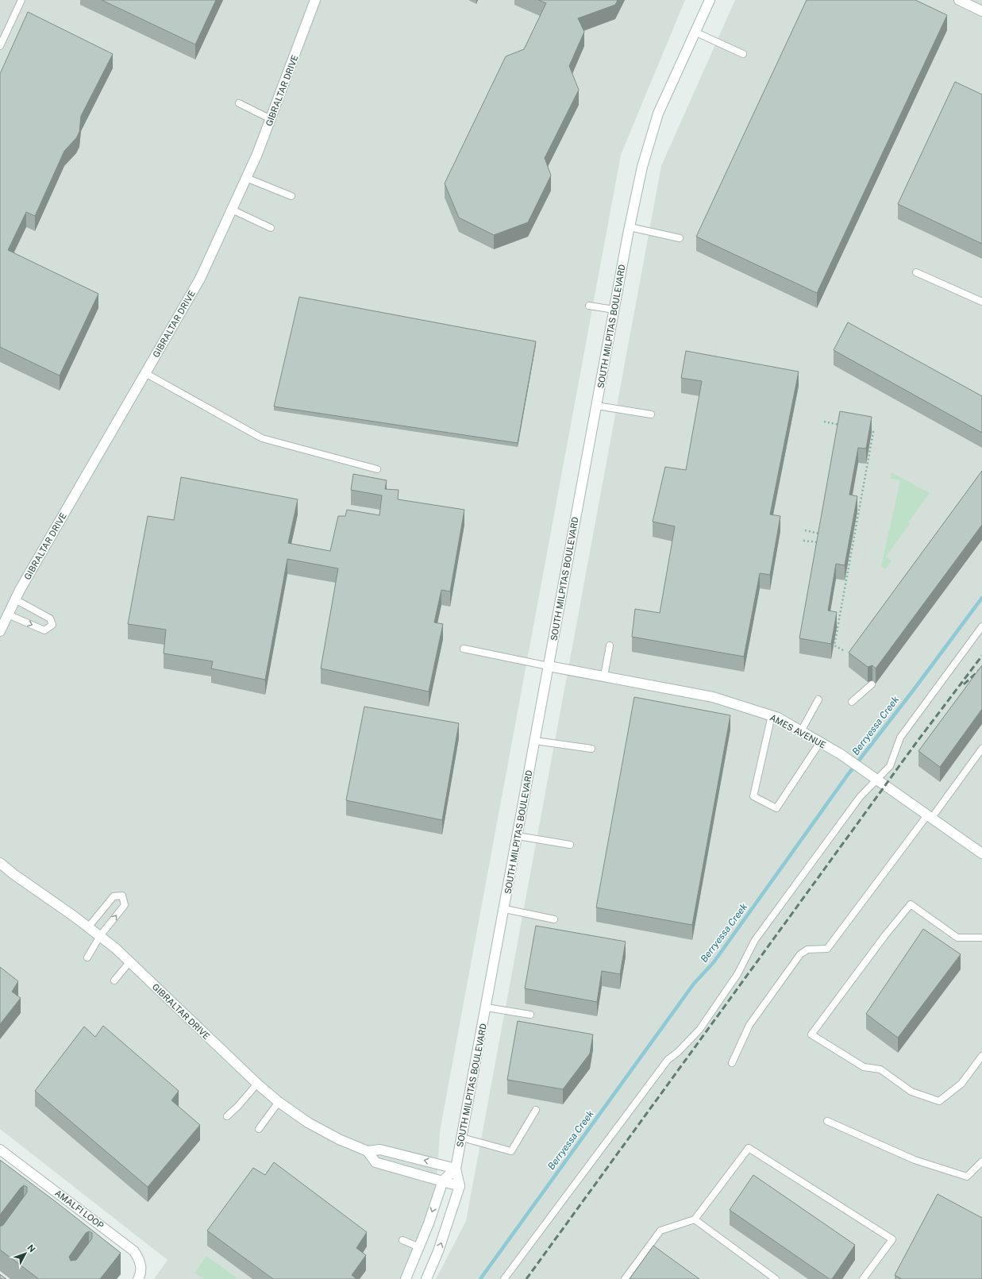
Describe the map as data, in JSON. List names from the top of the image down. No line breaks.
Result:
{"streets":{"street":["GIBRALTAR DRIVE","SOUTH MILPITAS BOULEVARD","AMES AVENUE","AMALFI LOOP"]},"crossings":[["GIBRALTAR DRIVE","SOUTH MILPITAS BOULEVARD"],["SOUTH MILPITAS BOULEVARD","AMES AVENUE"]],"water":["Berryessa Creek"],"north":"top right"}
